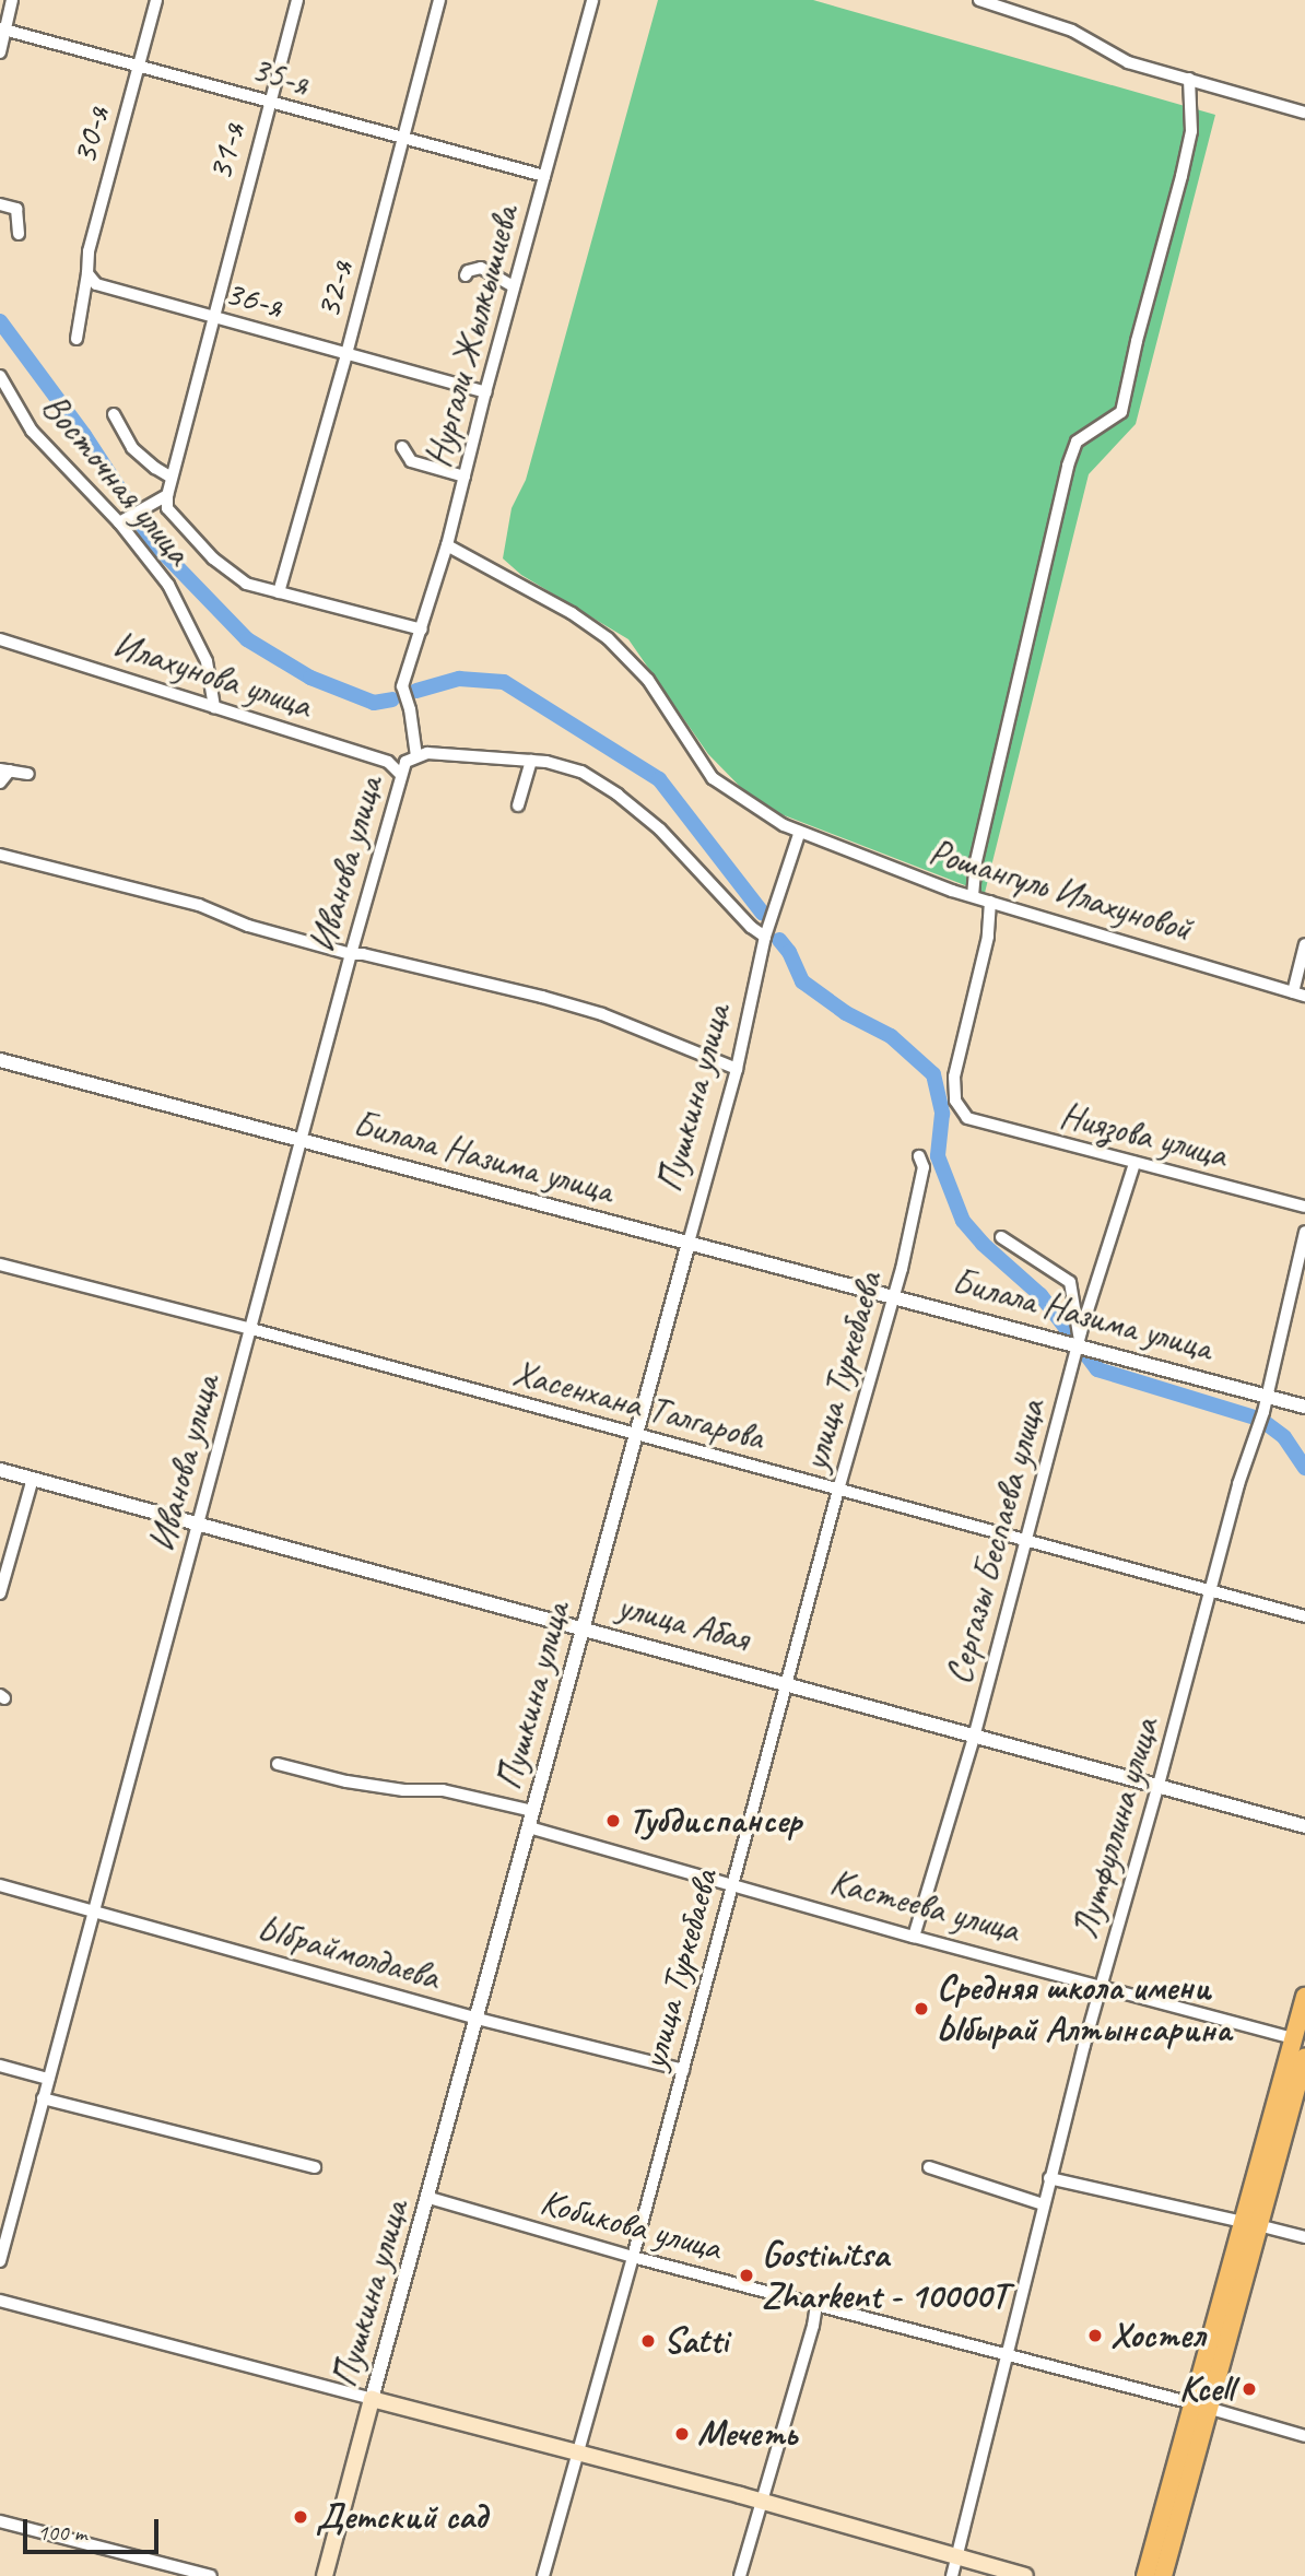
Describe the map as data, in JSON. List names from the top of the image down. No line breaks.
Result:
{"streets":{"main road":["Пушкина улица"],"street":["35-я","30-я","31-я","32-я","36-я","Нургали Жылкышиева","Восточная улица","Илахунова улица","Иванова улица","Рошангуль Илахуновой","Ниязова улица","Билала Назима улица","улица Туркебаева","Хасенхана Талгарова","Сергазы Беспаева улица","улица Абая","Лутфуллина улица","Кастеева улица","Ыбраймолдаева","Кобикова улица"]},"crossings":[["35-я","30-я"],["35-я","31-я"],["35-я","32-я"],["35-я","Нургали Жылкышиева"],["31-я","36-я"],["32-я","36-я"],["36-я","Нургали Жылкышиева"],["Нургали Жылкышиева","Иванова улица"],["Нургали Жылкышиева","Рошангуль Илахуновой"],["Восточная улица","Илахунова улица"],["Илахунова улица","Иванова улица"],["Иванова улица","Билала Назима улица"],["Иванова улица","Хасенхана Талгарова"],["Иванова улица","улица Абая"],["Иванова улица","Ыбраймолдаева"],["Рошангуль Илахуновой","Пушкина улица"],["Рошангуль Илахуновой","Ниязова улица"],["Пушкина улица","Билала Назима улица"],["Пушкина улица","Хасенхана Талгарова"],["Пушкина улица","улица Абая"],["Пушкина улица","Кастеева улица"],["Пушкина улица","Ыбраймолдаева"],["Пушкина улица","Кобикова улица"],["Ниязова улица","Сергазы Беспаева улица"],["Билала Назима улица","улица Туркебаева"],["Билала Назима улица","Сергазы Беспаева улица"],["Билала Назима улица","Лутфуллина улица"],["улица Туркебаева","Хасенхана Талгарова"],["улица Туркебаева","улица Абая"],["улица Туркебаева","Кастеева улица"],["улица Туркебаева","Ыбраймолдаева"],["улица Туркебаева","Кобикова улица"],["Хасенхана Талгарова","Сергазы Беспаева улица"],["Хасенхана Талгарова","Лутфуллина улица"],["Сергазы Беспаева улица","улица Абая"],["Сергазы Беспаева улица","Кастеева улица"],["улица Абая","Лутфуллина улица"],["Лутфуллина улица","Кастеева улица"],["Лутфуллина улица","Кобикова улица"]],"places":["Тубдиспансер","Средняя школа имени Ыбырай Алтынсарина","Gostinitsa Zharkent - 10000T","Хостел","Satti","Kcell","Мечеть","Детский сад"],"scale_bar":"100 m"}
